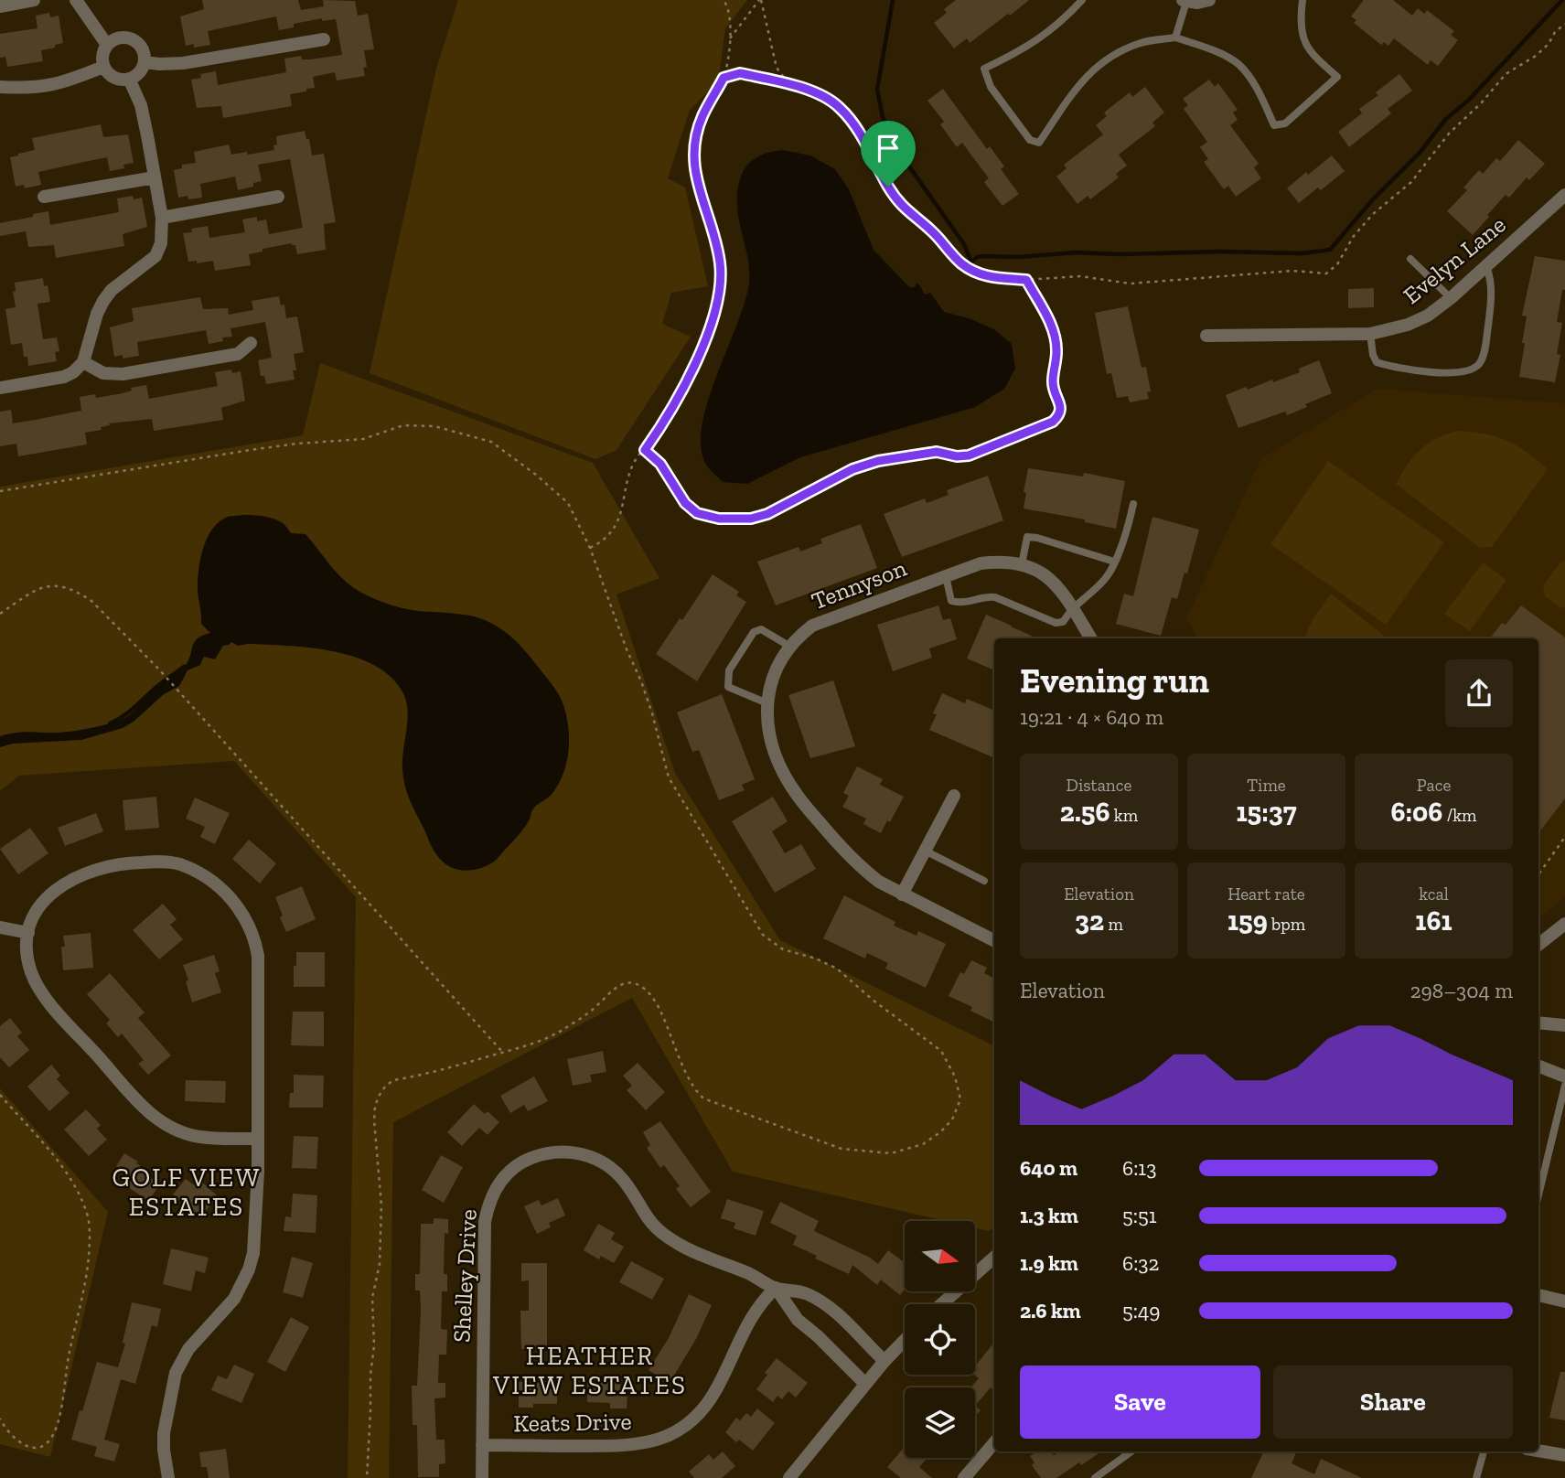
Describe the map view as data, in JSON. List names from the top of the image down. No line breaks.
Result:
{"streets":{"street":["Evelyn Lane","Tennyson","Shelley Drive","Keats Drive"]},"crossings":[["Shelley Drive","Keats Drive"]],"districts":["GOLF VIEW ESTATES","HEATHER VIEW ESTATES"],"north":"right","page":{"heading":["Evening run","19:21 · 4 × 640 m"],"stats":[["Distance","2.56 km"],["Time","15:37"],["Pace","6:06 /km"],["Elevation","32 m"],["Heart rate","159 bpm"],["kcal","161"]],"chart":["Elevation","298–304 m"],"list":[{"name":"640 m","note":"6:13"},{"name":"1.3 km","note":"5:51"},{"name":"1.9 km","note":"6:32"},{"name":"2.6 km","note":"5:49"}],"buttons":["Save","Share"]}}
